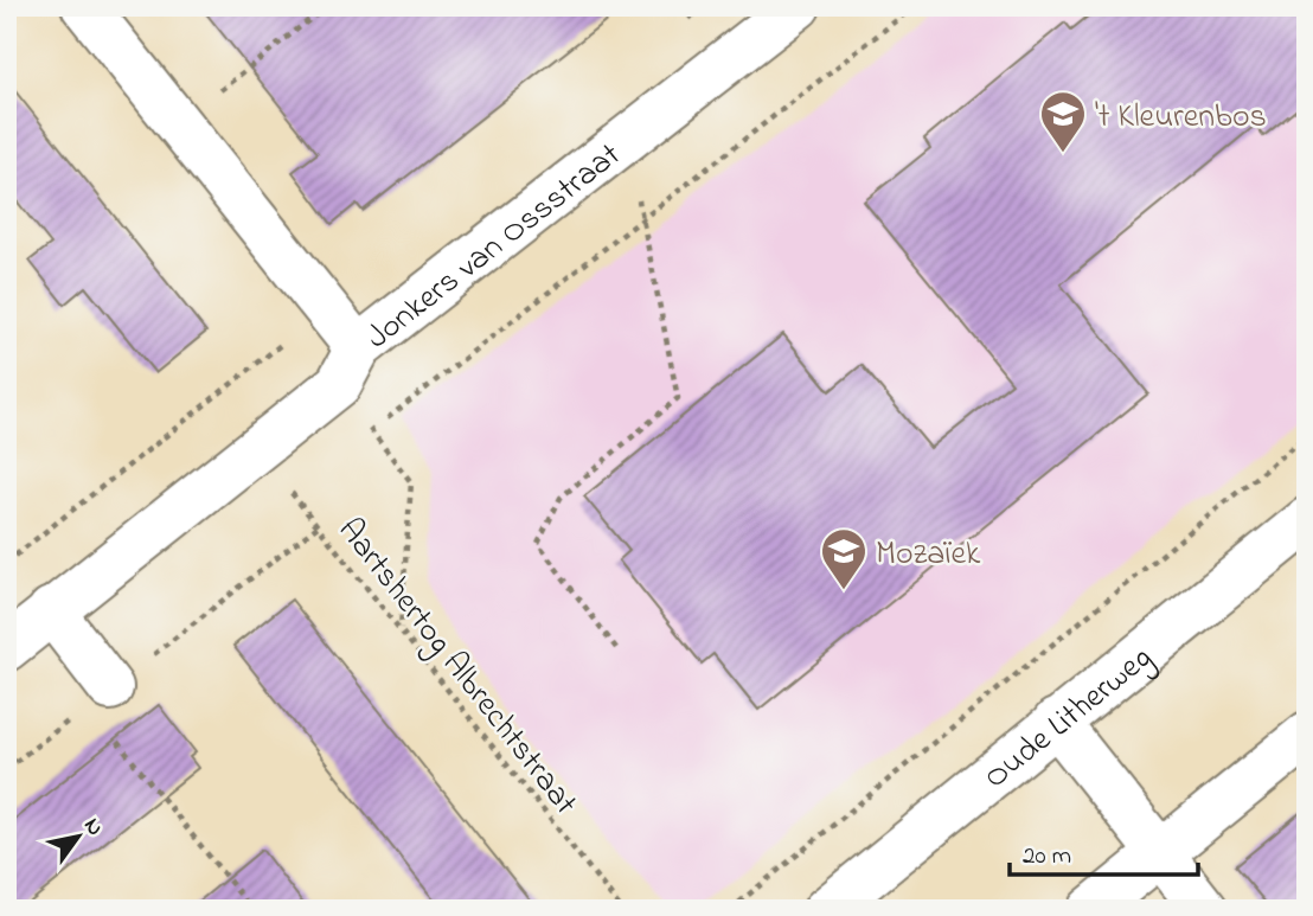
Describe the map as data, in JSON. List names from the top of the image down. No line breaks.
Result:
{"streets":{"street":["Jonkers van Ossstraat","Oude Litherweg"],"path":["Aartshertog Albrechtstraat"]},"crossings":[["Jonkers van Ossstraat","Aartshertog Albrechtstraat"]],"places":{"school or university":["'t Kleurenbos","Mozaïek"]},"scale_bar":"20 m","north":"top right"}
